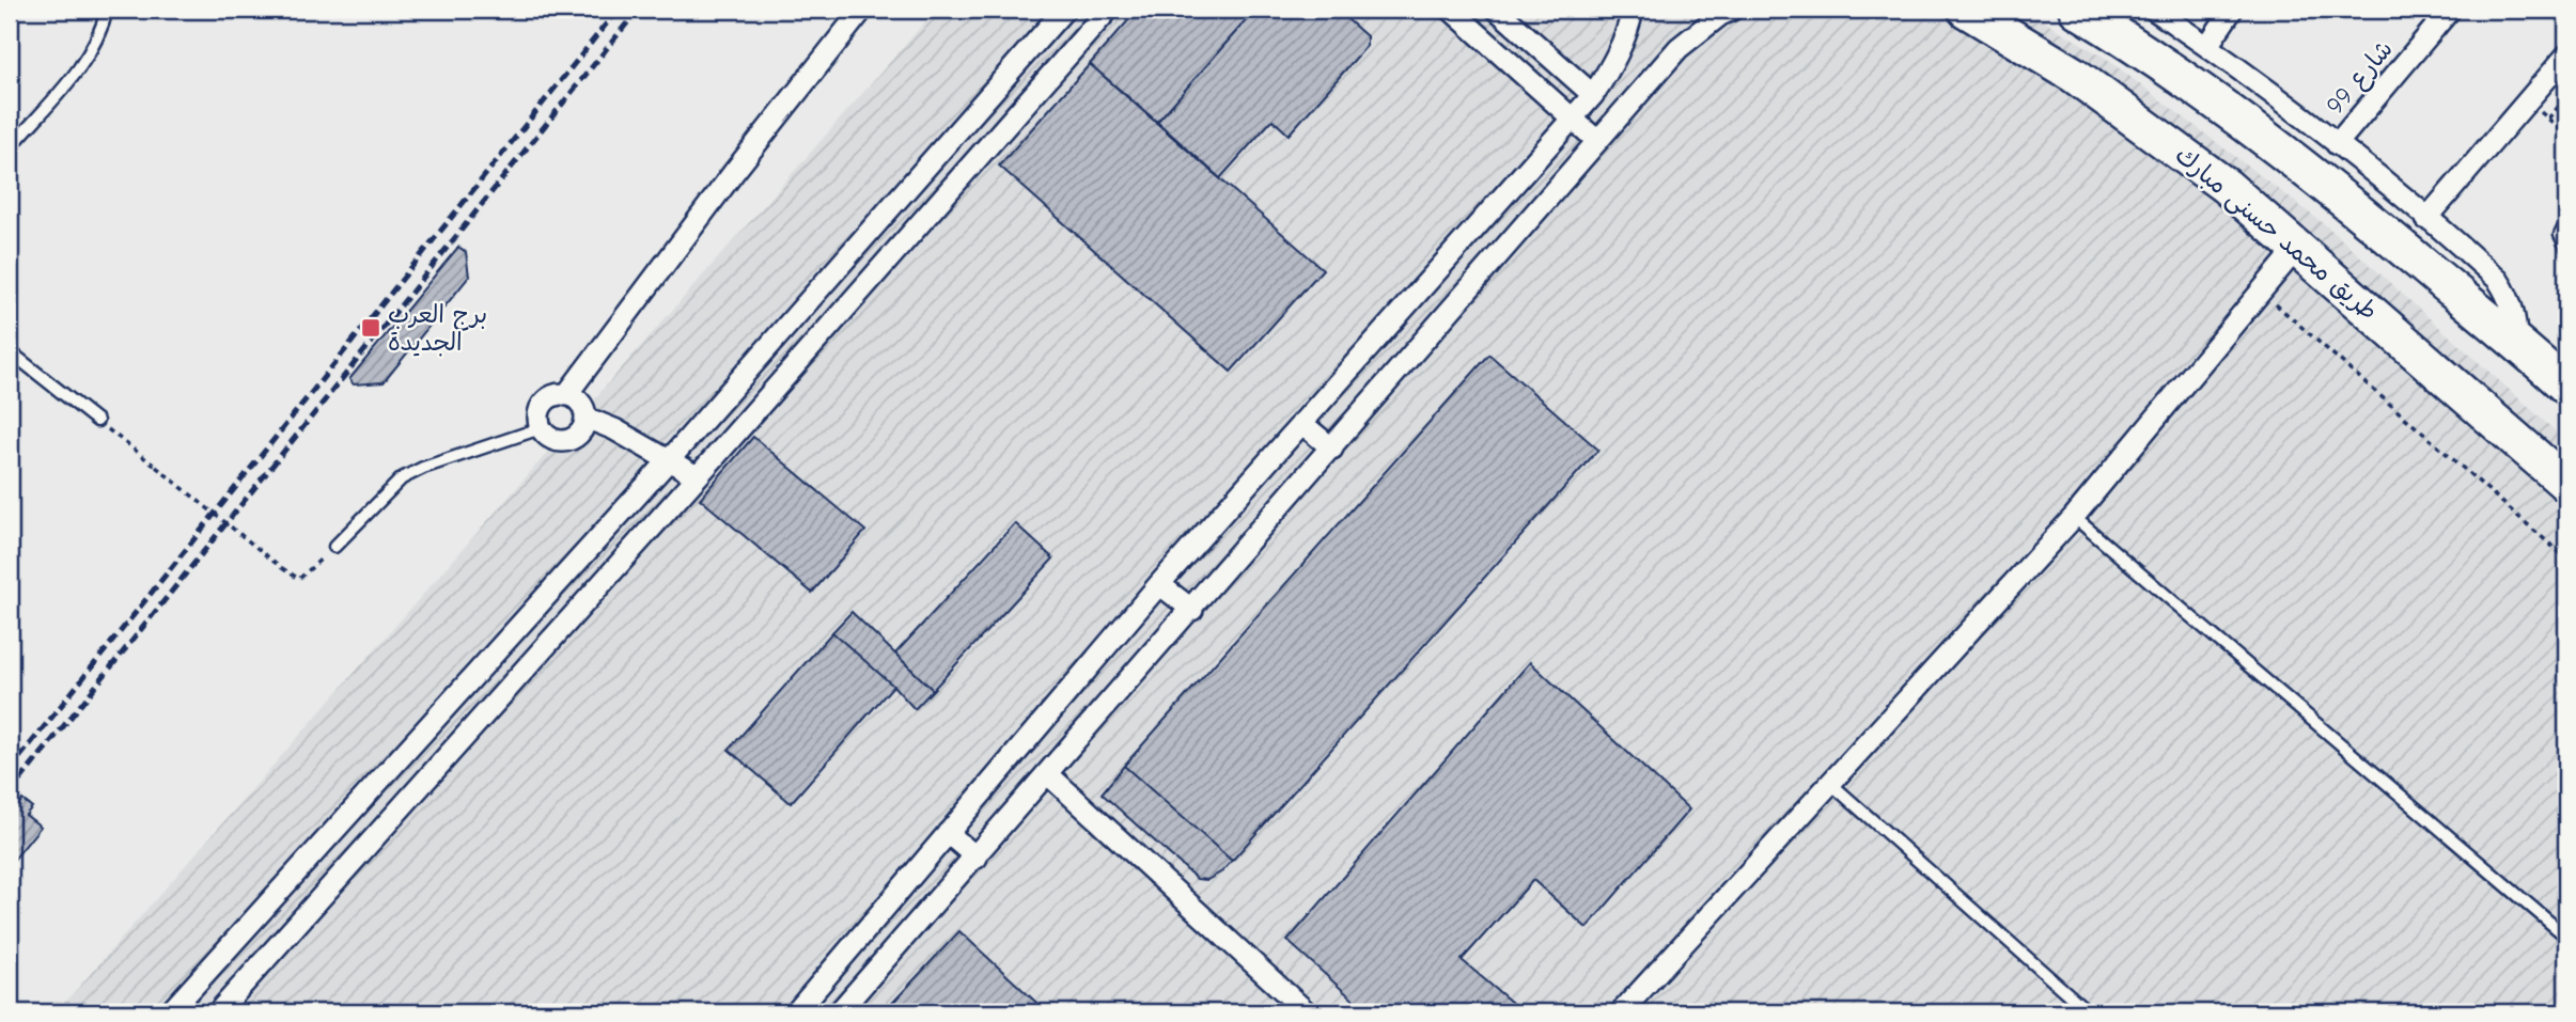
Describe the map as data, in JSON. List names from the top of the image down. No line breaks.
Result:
{"streets":{"highway":["طريق محمد حسنى مبارك"],"street":["شارع 99"]},"places":{"transit":["برج العرب الجديدة"]}}
